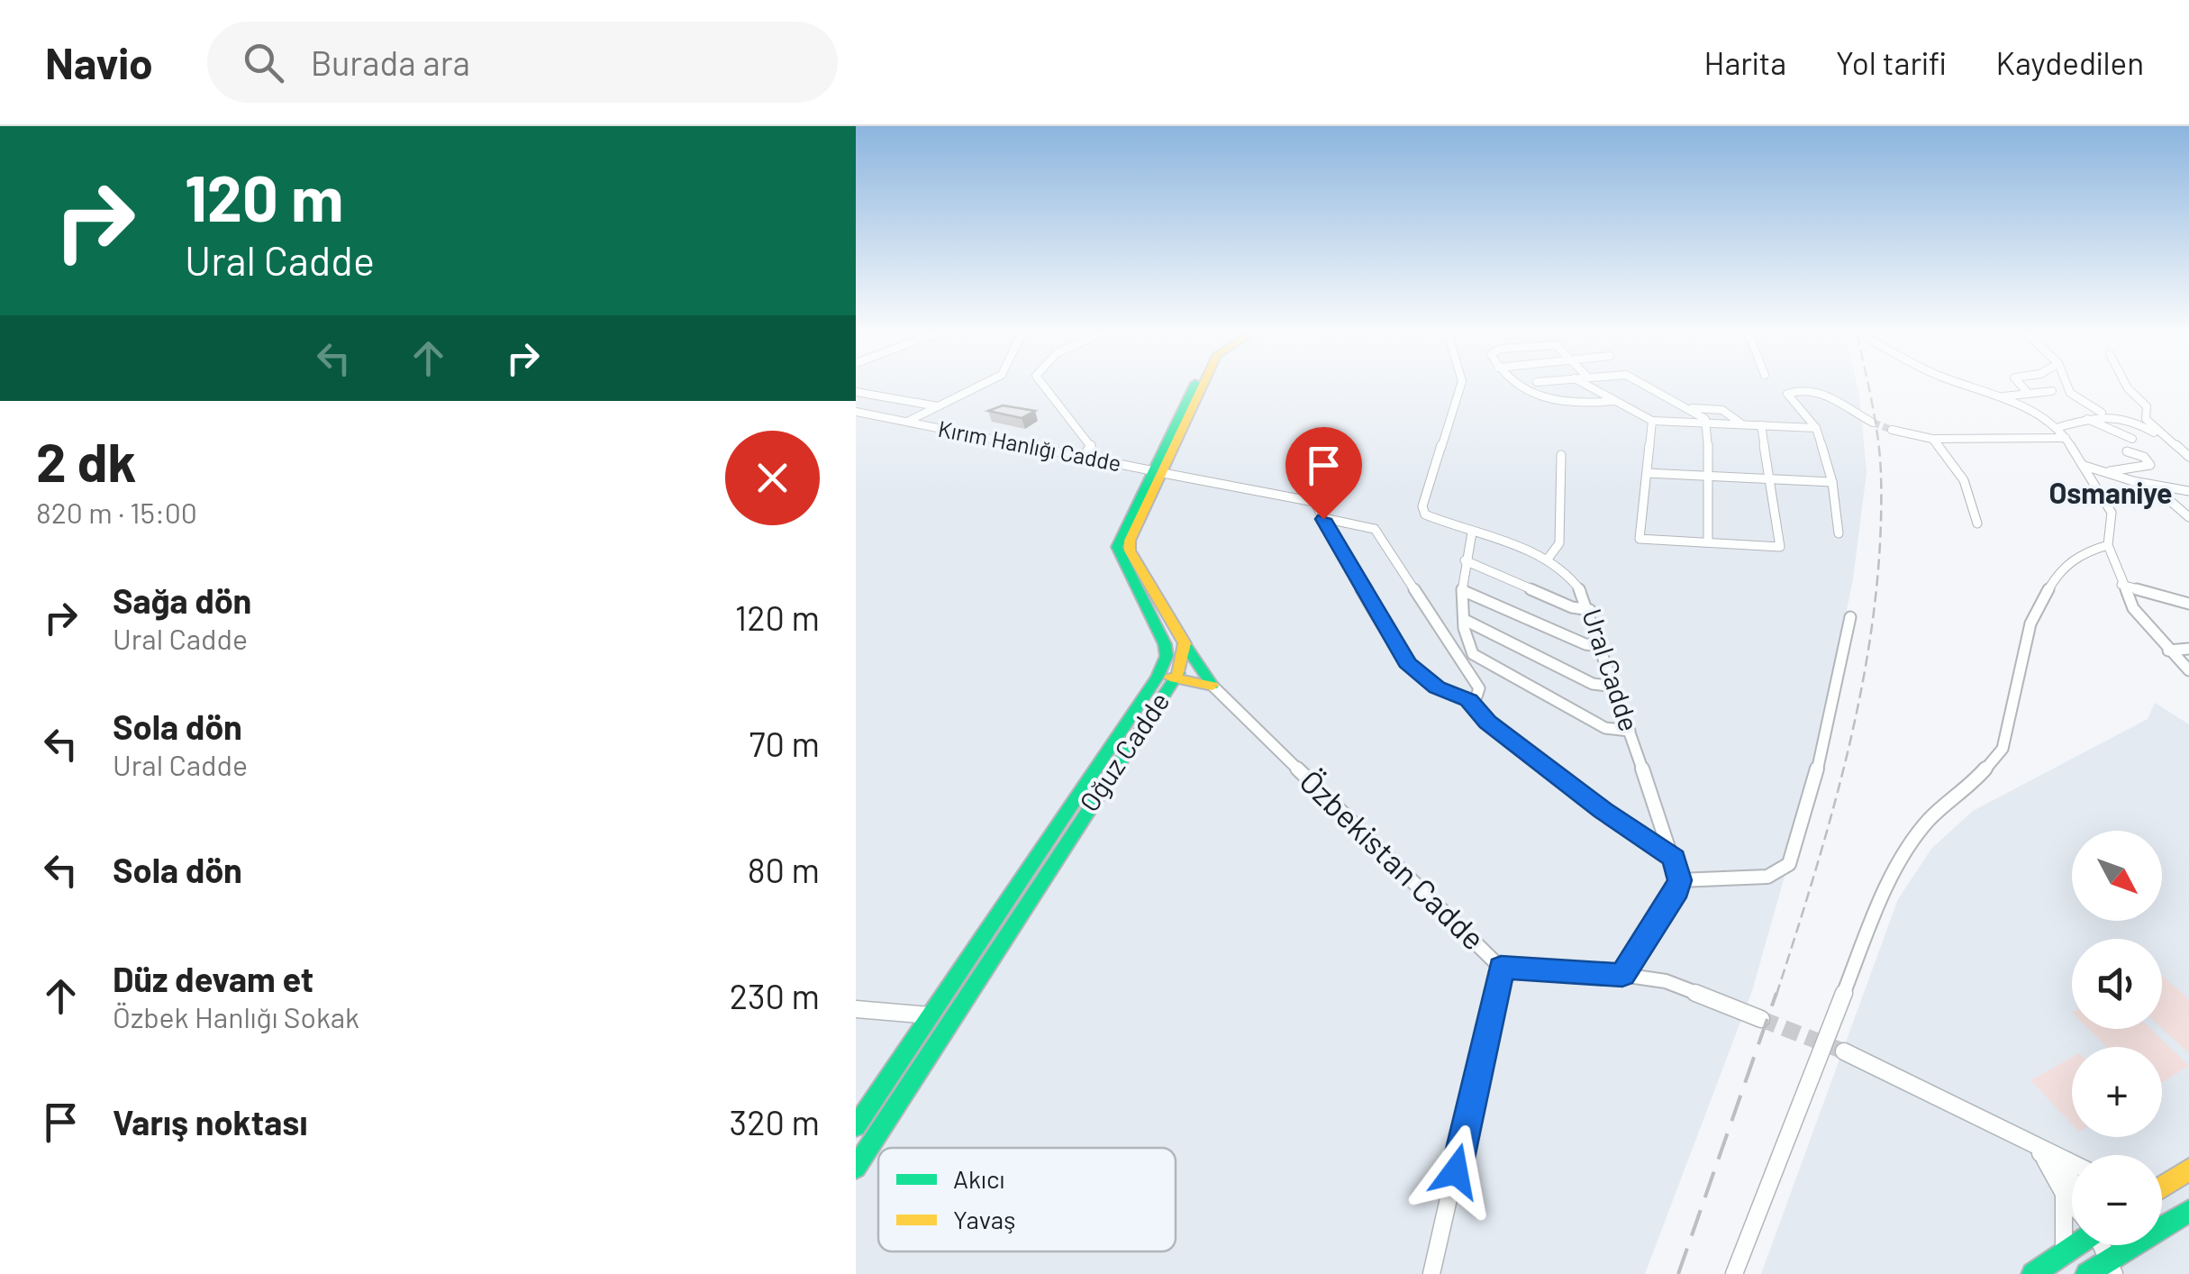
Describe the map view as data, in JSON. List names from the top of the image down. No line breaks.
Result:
{"streets":{"street":["Kırım Hanlığı Cadde","Ural Cadde","Oğuz Cadde","Özbekistan Cadde"]},"crossings":[["Kırım Hanlığı Cadde","Oğuz Cadde"]],"districts":["Osmaniye"],"legend":["Akıcı","Yavaş"],"north":"bottom right","page":{"header":"Navio","search":"Burada ara","nav":["Harita","Yol tarifi","Kaydedilen"],"turn":["120 m","Ural Cadde"],"heading":["2 dk","820 m · 15:00"],"list":[{"name":"Sağa dön","note":"Ural Cadde","value":"120 m"},{"name":"Sola dön","note":"Ural Cadde","value":"70 m"},{"name":"Sola dön","value":"80 m"},{"name":"Düz devam et","note":"Özbek Hanlığı Sokak","value":"230 m"},{"name":"Varış noktası","value":"320 m"}],"map_buttons":["+","−"]}}
